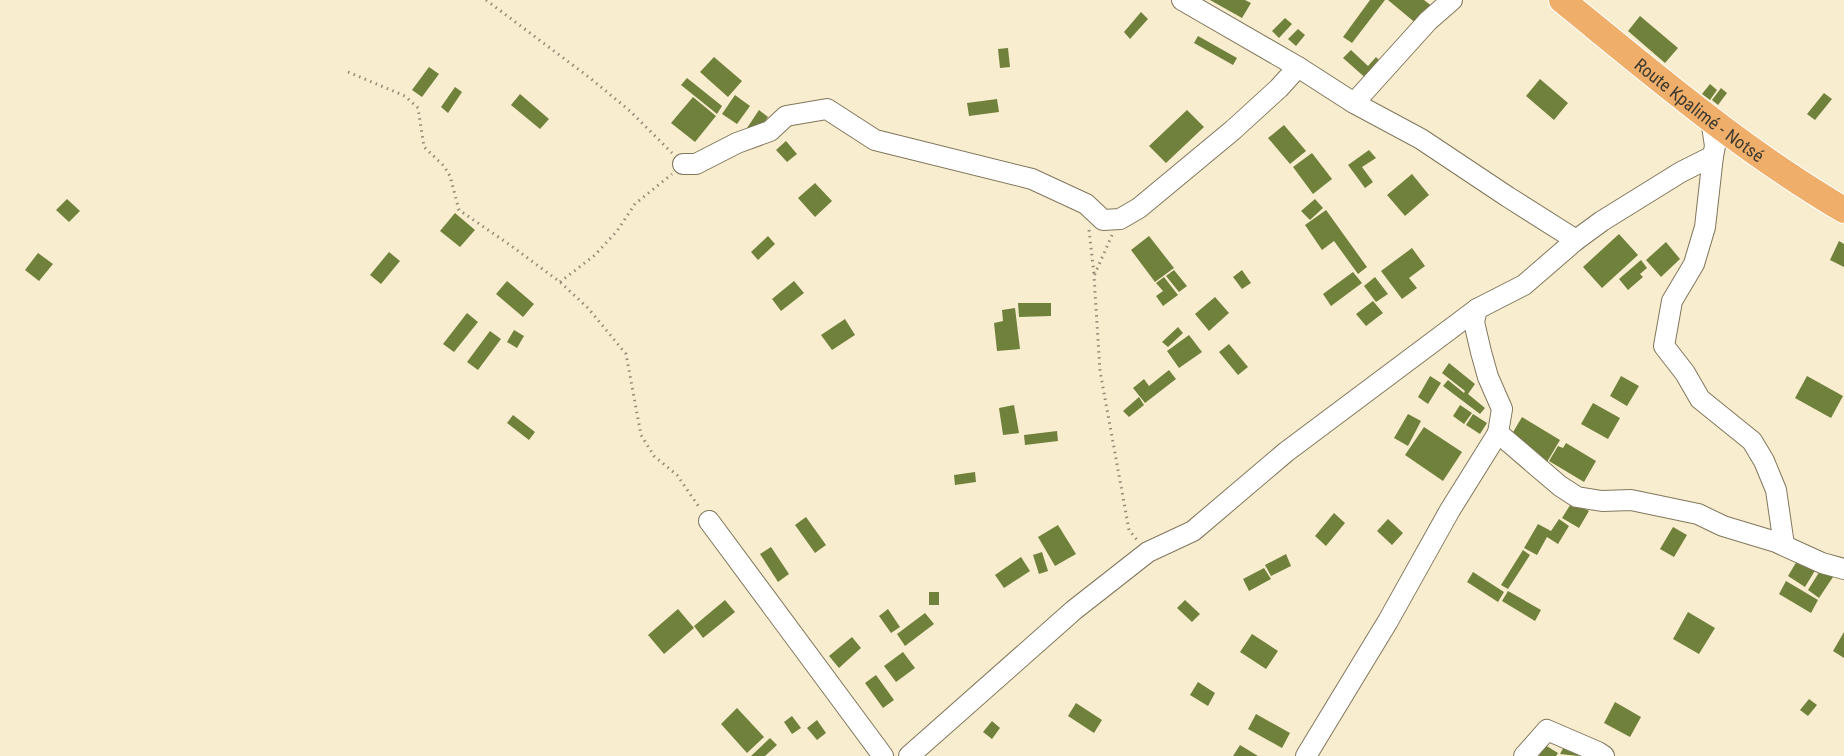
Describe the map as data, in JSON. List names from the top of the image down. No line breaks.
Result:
{"streets":{"main road":["Route Kpalimé - Notsé"]}}
